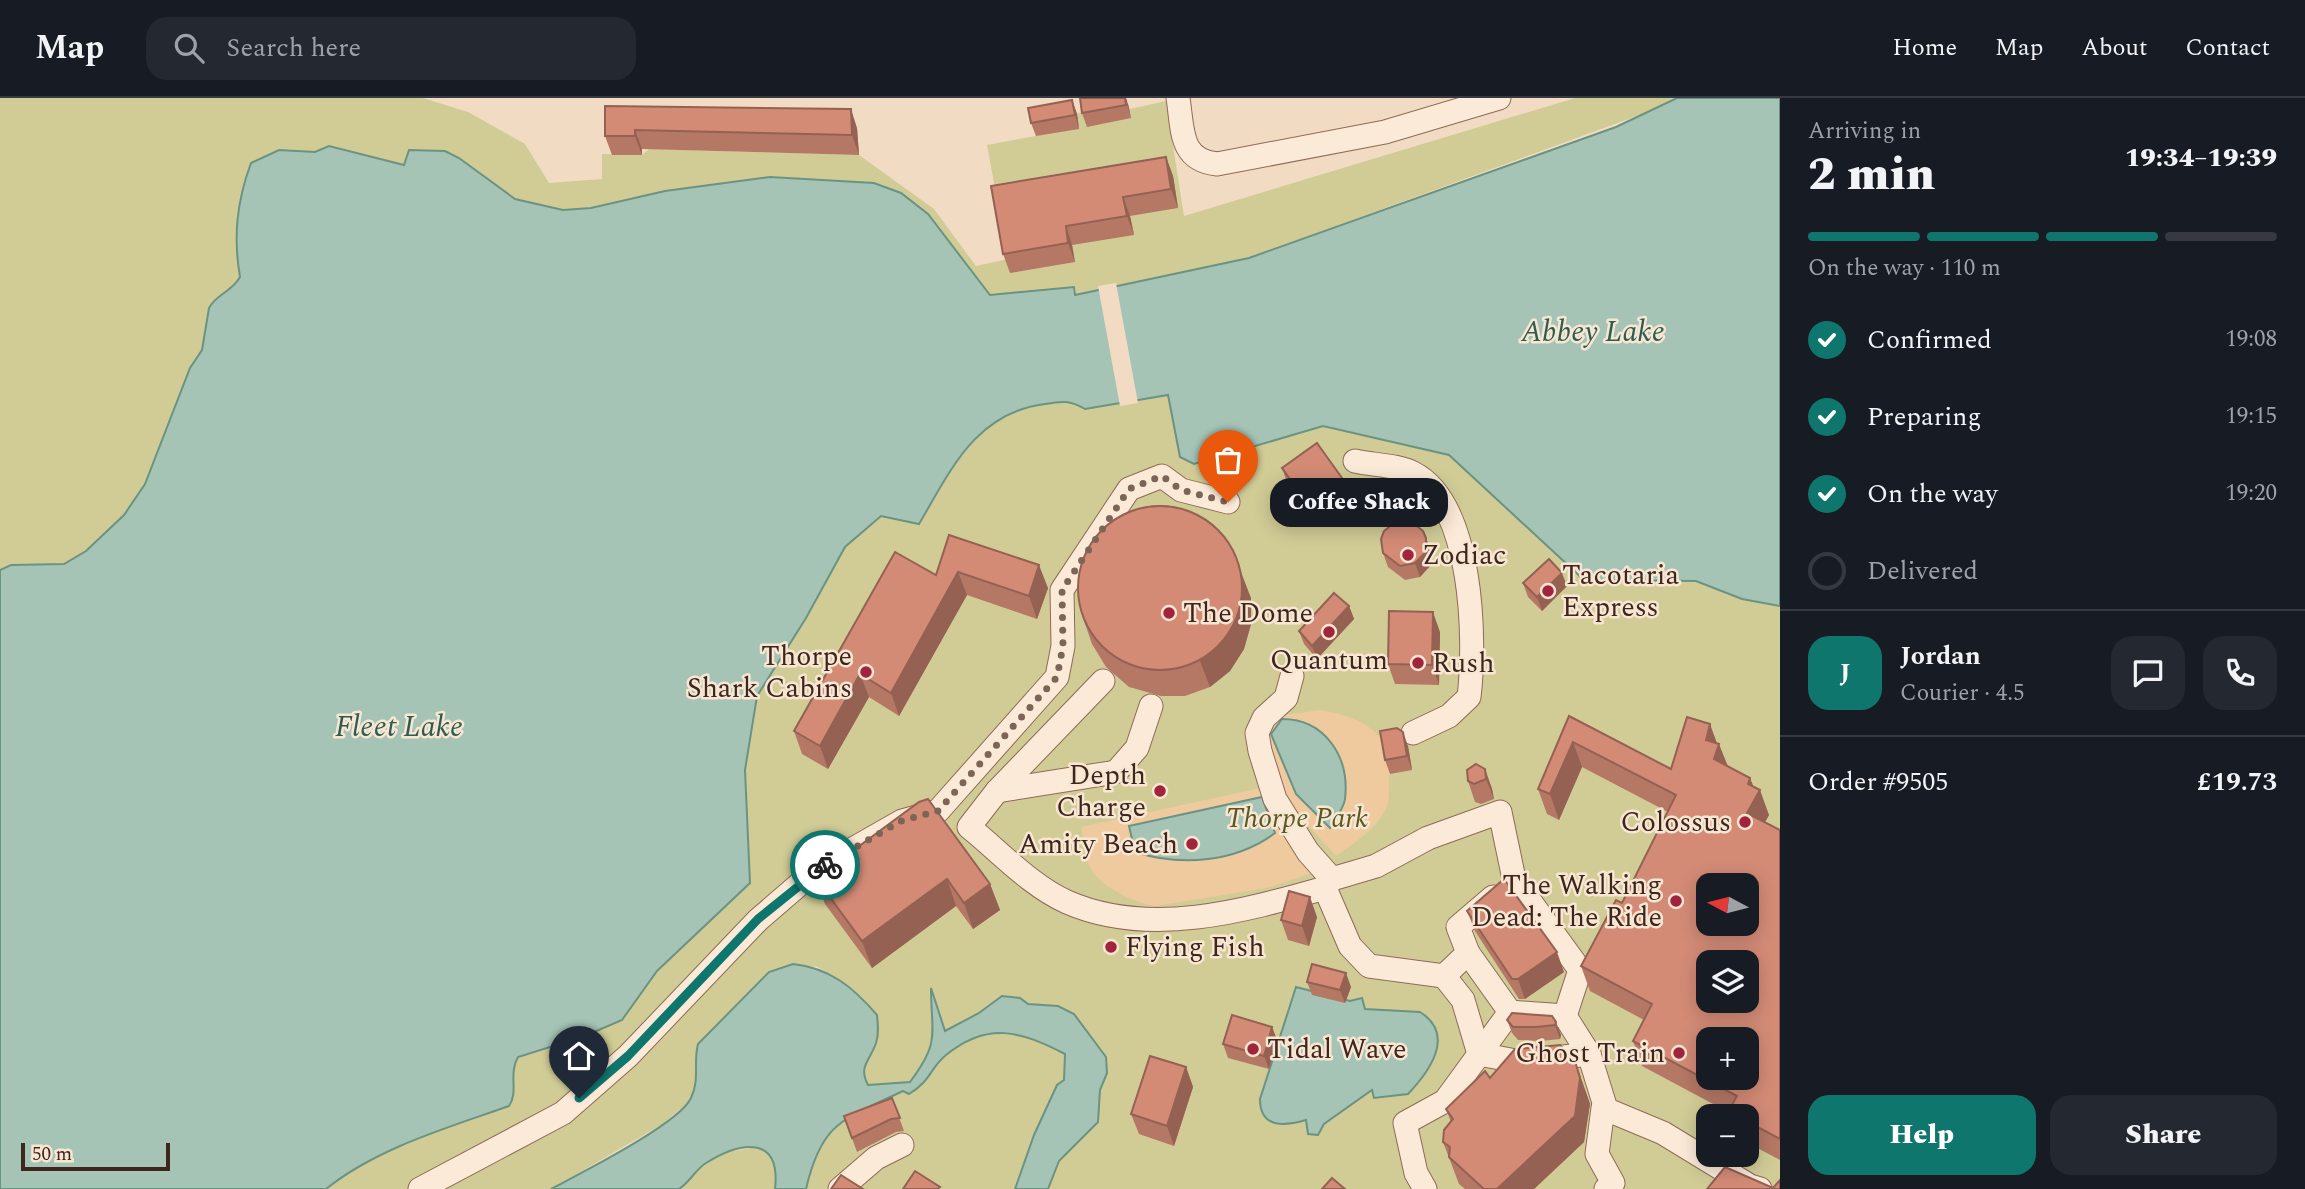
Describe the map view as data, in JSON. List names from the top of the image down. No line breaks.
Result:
{"water":["Abbey Lake","Fleet Lake"],"parks":["Thorpe Park"],"places":["Coffee Shack","Zodiac","Tacotaria Express","The Dome","Quantum","Rush","Thorpe Shark Cabins","Depth Charge","Colossus","Amity Beach","The Walking Dead: The Ride","Flying Fish","Tidal Wave","Ghost Train"],"scale_bar":"50 m","north":"left","page":{"header":"Map","search":"Search here","nav":["Home","Map","About","Contact"],"heading":["2 min","Arriving in","19:34–19:39"],"panel":["Jordan","Courier · 4.5","Order #9505","£19.73"],"bar":"On the way · 110 m","list":[["Confirmed","19:08"],["Preparing","19:15"],["On the way","19:20"],"Delivered"],"bubble":"Coffee Shack","round":"J","map_buttons":["+","−"],"buttons":["Help","Share"],"scale":"50 m"}}
